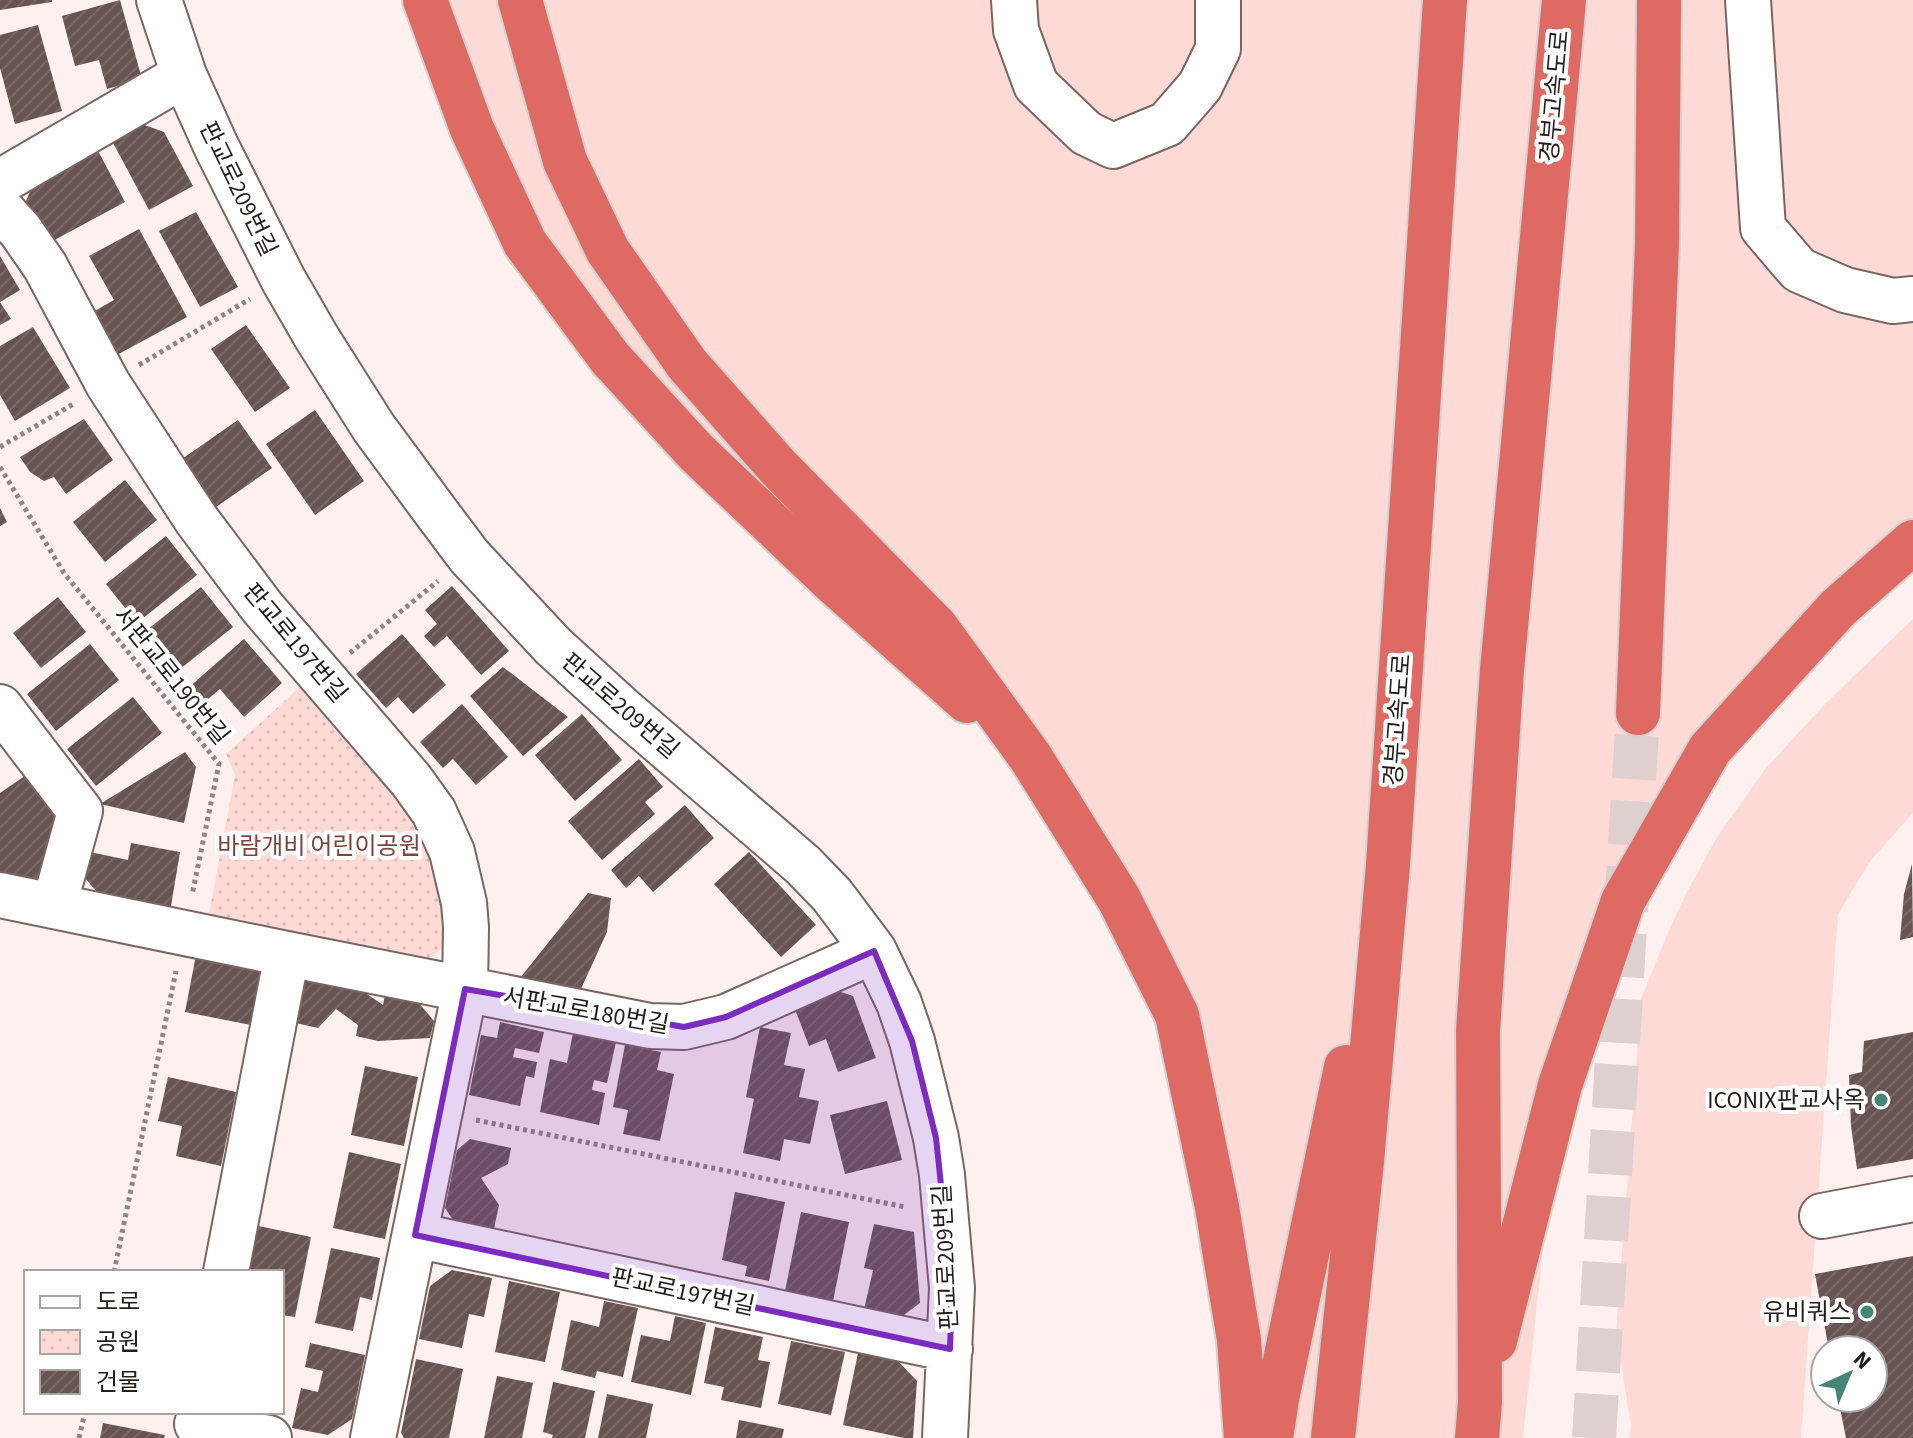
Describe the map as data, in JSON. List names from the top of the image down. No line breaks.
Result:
{"streets":{"highway":["경부고속도로"],"street":["판교로209번길","판교로197번길","서판교로180번길"],"path":["서판교로190번길"]},"crossings":[["판교로209번길","판교로197번길"],["판교로209번길","서판교로180번길"],["판교로197번길","서판교로180번길"],["서판교로190번길","서판교로180번길"]],"parks":["바람개비 어린이공원"],"places":["ICONIX판교사옥","유비쿼스"],"legend":["도로","공원","건물"],"north":"top right"}
